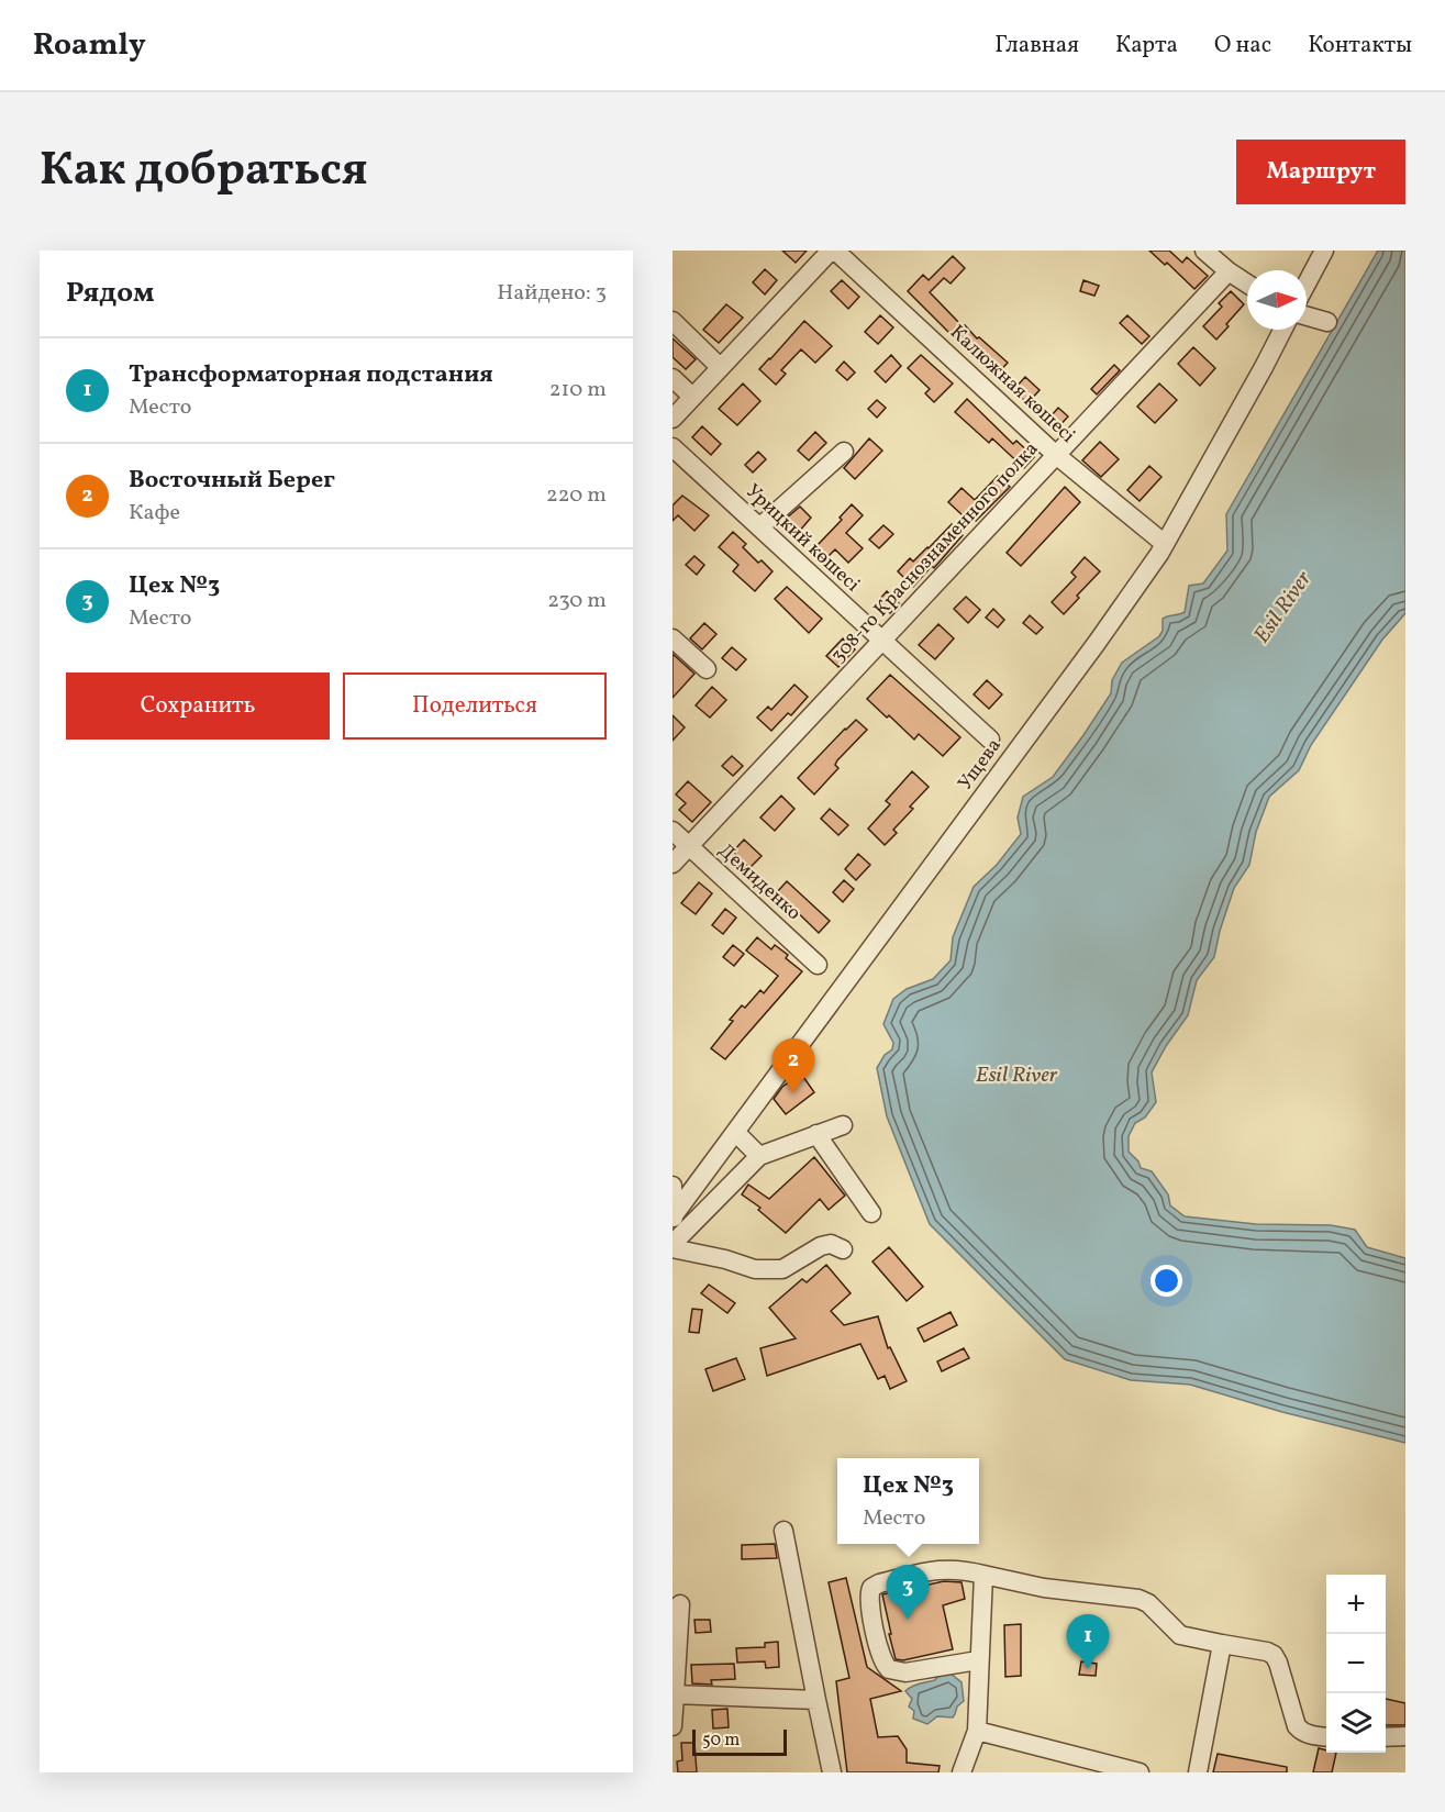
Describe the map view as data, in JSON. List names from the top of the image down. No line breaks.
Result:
{"streets":{"street":["Калюжная көшесі","Урицкий көшесі","308-го Краснознаменного полка","Ущева","Демиденко"]},"crossings":[["Калюжная көшесі","308-го Краснознаменного полка"],["Калюжная көшесі","Ущева"],["Урицкий көшесі","308-го Краснознаменного полка"],["308-го Краснознаменного полка","Демиденко"]],"water":["Esil River"],"scale_bar":"50 m","north":"right","page":{"header":"Roamly","nav":["Главная","Карта","О нас","Контакты"],"title":"Как добраться","buttons":["Маршрут",["Сохранить","Поделиться"]],"heading":["Рядом","Найдено: 3"],"list":[{"mark":"1","name":"Трансформаторная подстания","note":"Место","value":"210 m"},{"mark":"2","name":"Восточный Берег","note":"Кафе","value":"220 m"},{"mark":"3","name":"Цех №3","note":"Место","value":"230 m"}],"pins":["2","3","1"],"popup":["Цех №3","Место"],"map_buttons":["+","−"],"scale":"50 m"}}
